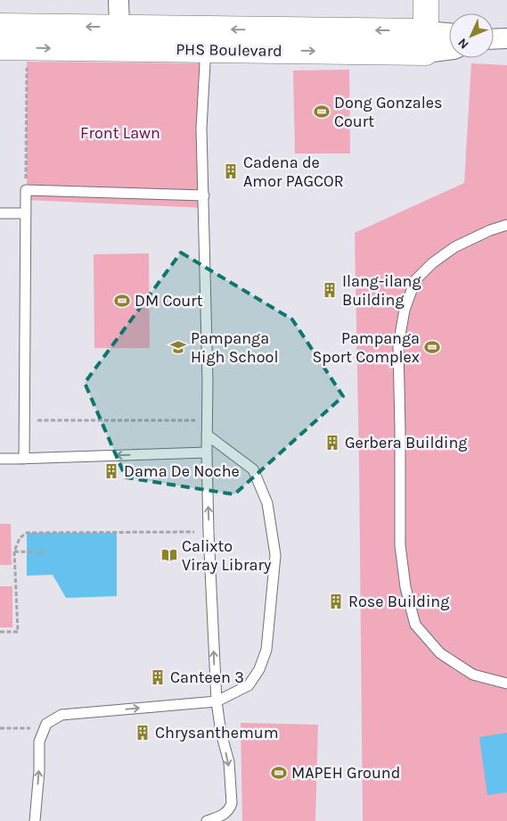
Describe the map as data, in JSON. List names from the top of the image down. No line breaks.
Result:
{"streets":{"street":["PHS Boulevard"]},"parks":["Front Lawn"],"places":{"sports":["Dong Gonzales Court","DM Court","Pampanga Sport Complex","MAPEH Ground"],"building":["Cadena de Amor PAGCOR","Ilang-ilang Building","Gerbera Building","Dama De Noche","Rose Building","Canteen 3","Chrysanthemum"],"school or university":["Pampanga High School"],"library":["Calixto Viray Library"]},"north":"bottom left"}
